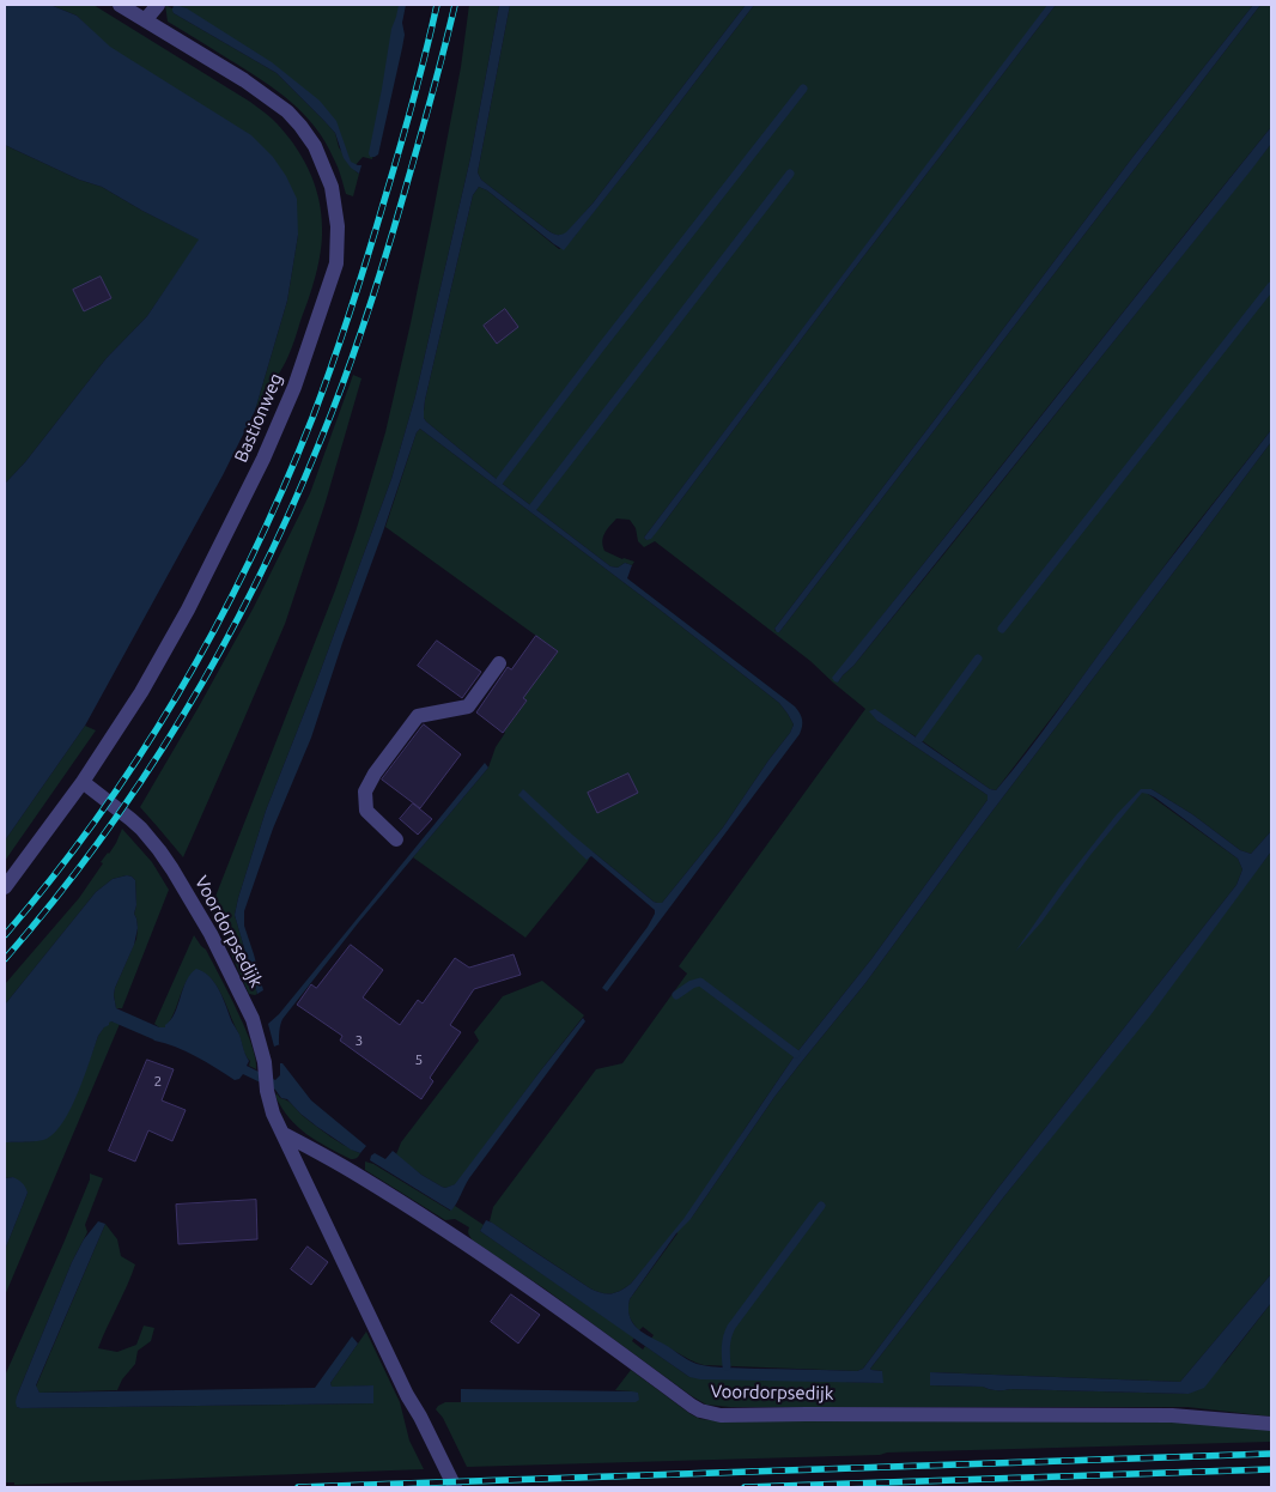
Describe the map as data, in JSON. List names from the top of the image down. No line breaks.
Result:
{"streets":{"street":["Bastionweg","Voordorpsedijk"]},"crossings":[["Bastionweg","Voordorpsedijk"]],"house_numbers":["3","5","2"]}
